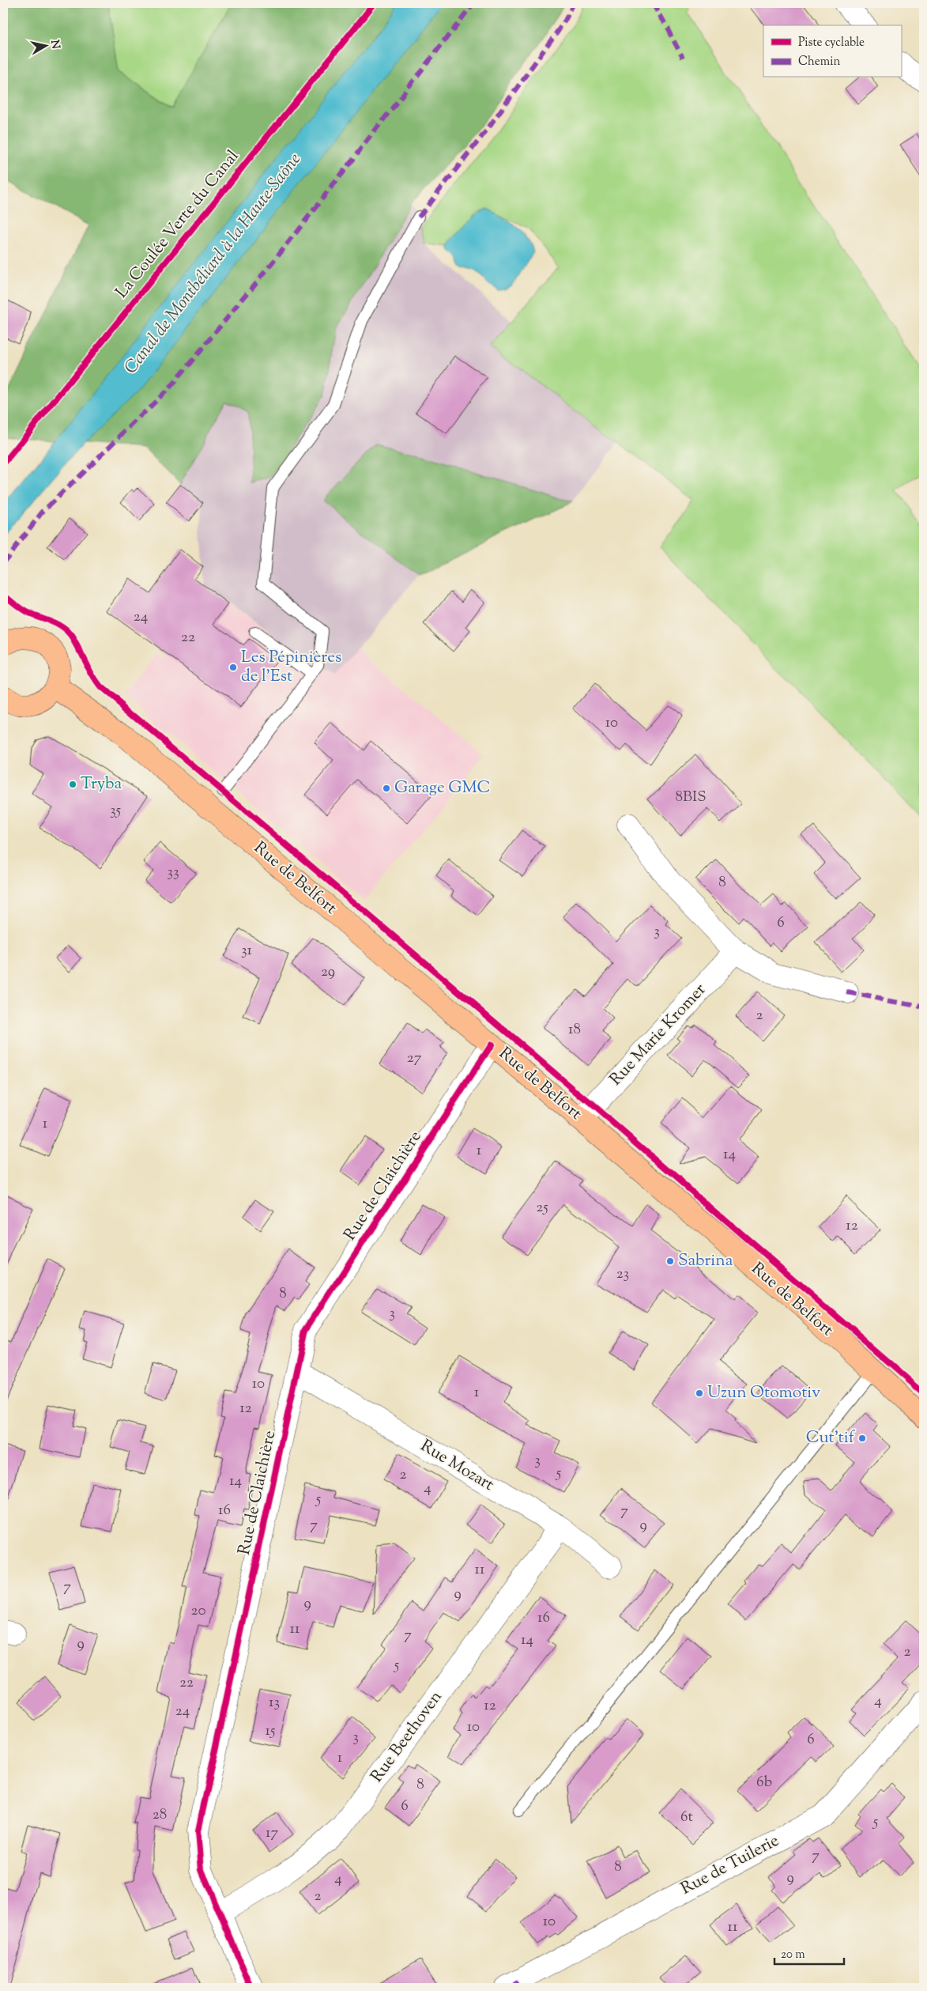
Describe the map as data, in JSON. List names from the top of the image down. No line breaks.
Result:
{"streets":{"main road":["Rue de Belfort"],"street":["Rue Marie Kromer","Rue de Claichière","Rue Mozart","Rue Beethoven","Rue de Tuilerie"],"cycle path":["La Coulée Verte du Canal"]},"crossings":[["Rue de Belfort","Rue Marie Kromer"],["Rue de Belfort","Rue de Claichière"],["Rue de Claichière","Rue Mozart"],["Rue de Claichière","Rue Beethoven"],["Rue Mozart","Rue Beethoven"]],"water":["Canal de Montbéliard à la Haute-Saône"],"places":["Les Pépinières de l'Est","Tryba","Garage GMC","Sabrina","Uzun Otomotiv","Cut'tif"],"house_numbers":["24","22","10","8BIS","35","33","8","6","3","31","29","2","18","27","1","1","14","25","12","23","8","3","10","1","12","3","5","2","14","4","5","16","7","7","9","11","7","9","9","20","16","11","7","14","9","2","5","22","4","13","12","24","10","15","3","6","1","6b","8","6","28","6t","5","17","7","8","9","4","2","10","11"],"legend":["Piste cyclable","Chemin"],"scale_bar":"20 m","north":"right"}
